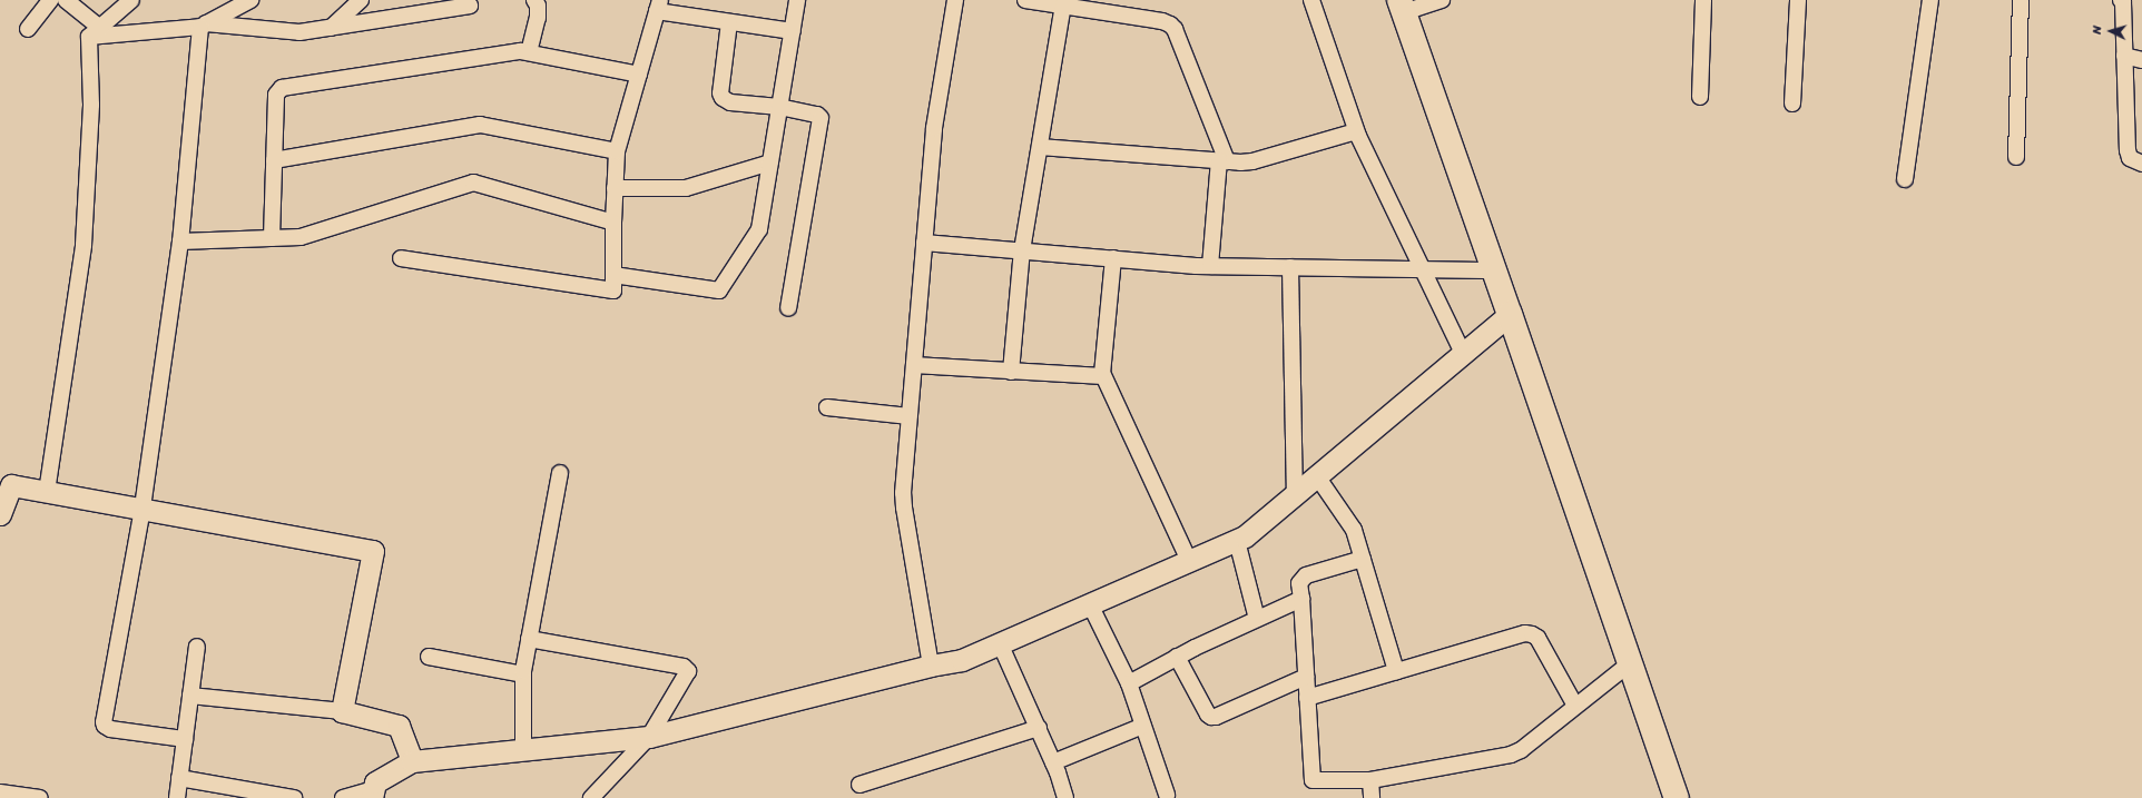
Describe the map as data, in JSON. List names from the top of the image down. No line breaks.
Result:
{"north":"left"}
